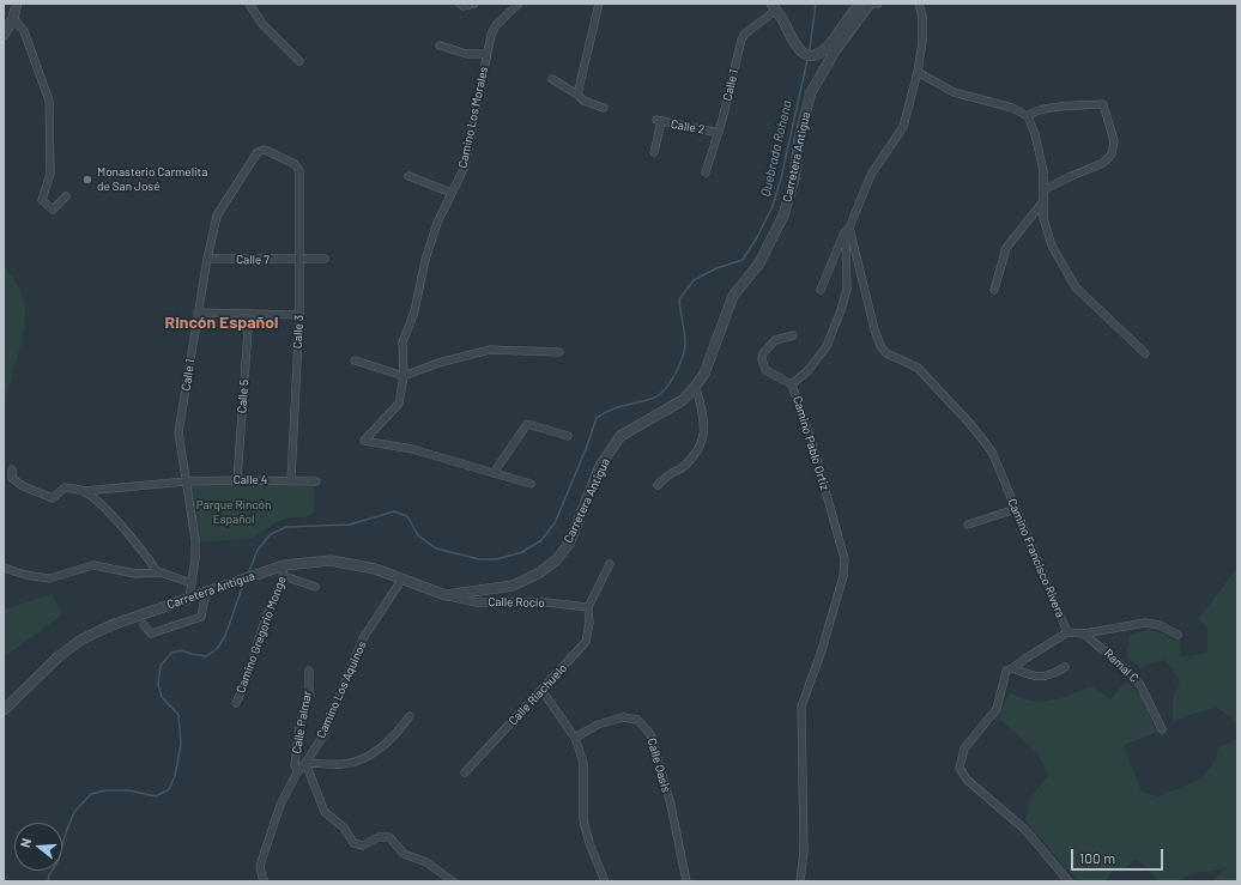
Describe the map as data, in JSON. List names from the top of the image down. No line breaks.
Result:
{"streets":{"street":["Calle 1","Camino Los Morales","Calle 2","Carretera Antigua","Calle 7","Calle 3","Calle 5","Camino Pablo Ortiz","Calle 4","Camino Francisco Rivera","Calle Rocío","Camino Gregorio Monge","Ramal C","Camino Los Aquinos","Calle Riachuelo","Calle Palmar","Calle Oasis"]},"crossings":[["Calle 1","Calle 2"],["Calle 1","Carretera Antigua"],["Calle 1","Calle 7"],["Calle 1","Calle 3"],["Calle 1","Calle 4"],["Carretera Antigua","Calle Rocío"],["Carretera Antigua","Camino Gregorio Monge"],["Carretera Antigua","Camino Los Aquinos"],["Calle 7","Calle 3"],["Calle 3","Calle 4"],["Calle 5","Calle 4"],["Calle Rocío","Calle Riachuelo"],["Camino Los Aquinos","Calle Palmar"]],"districts":["Rincón Español"],"water":["Quebrada Rohena"],"parks":["Parque Rincón Español"],"places":["Monasterio Carmelita de San José"],"scale_bar":"100 m","north":"left"}
